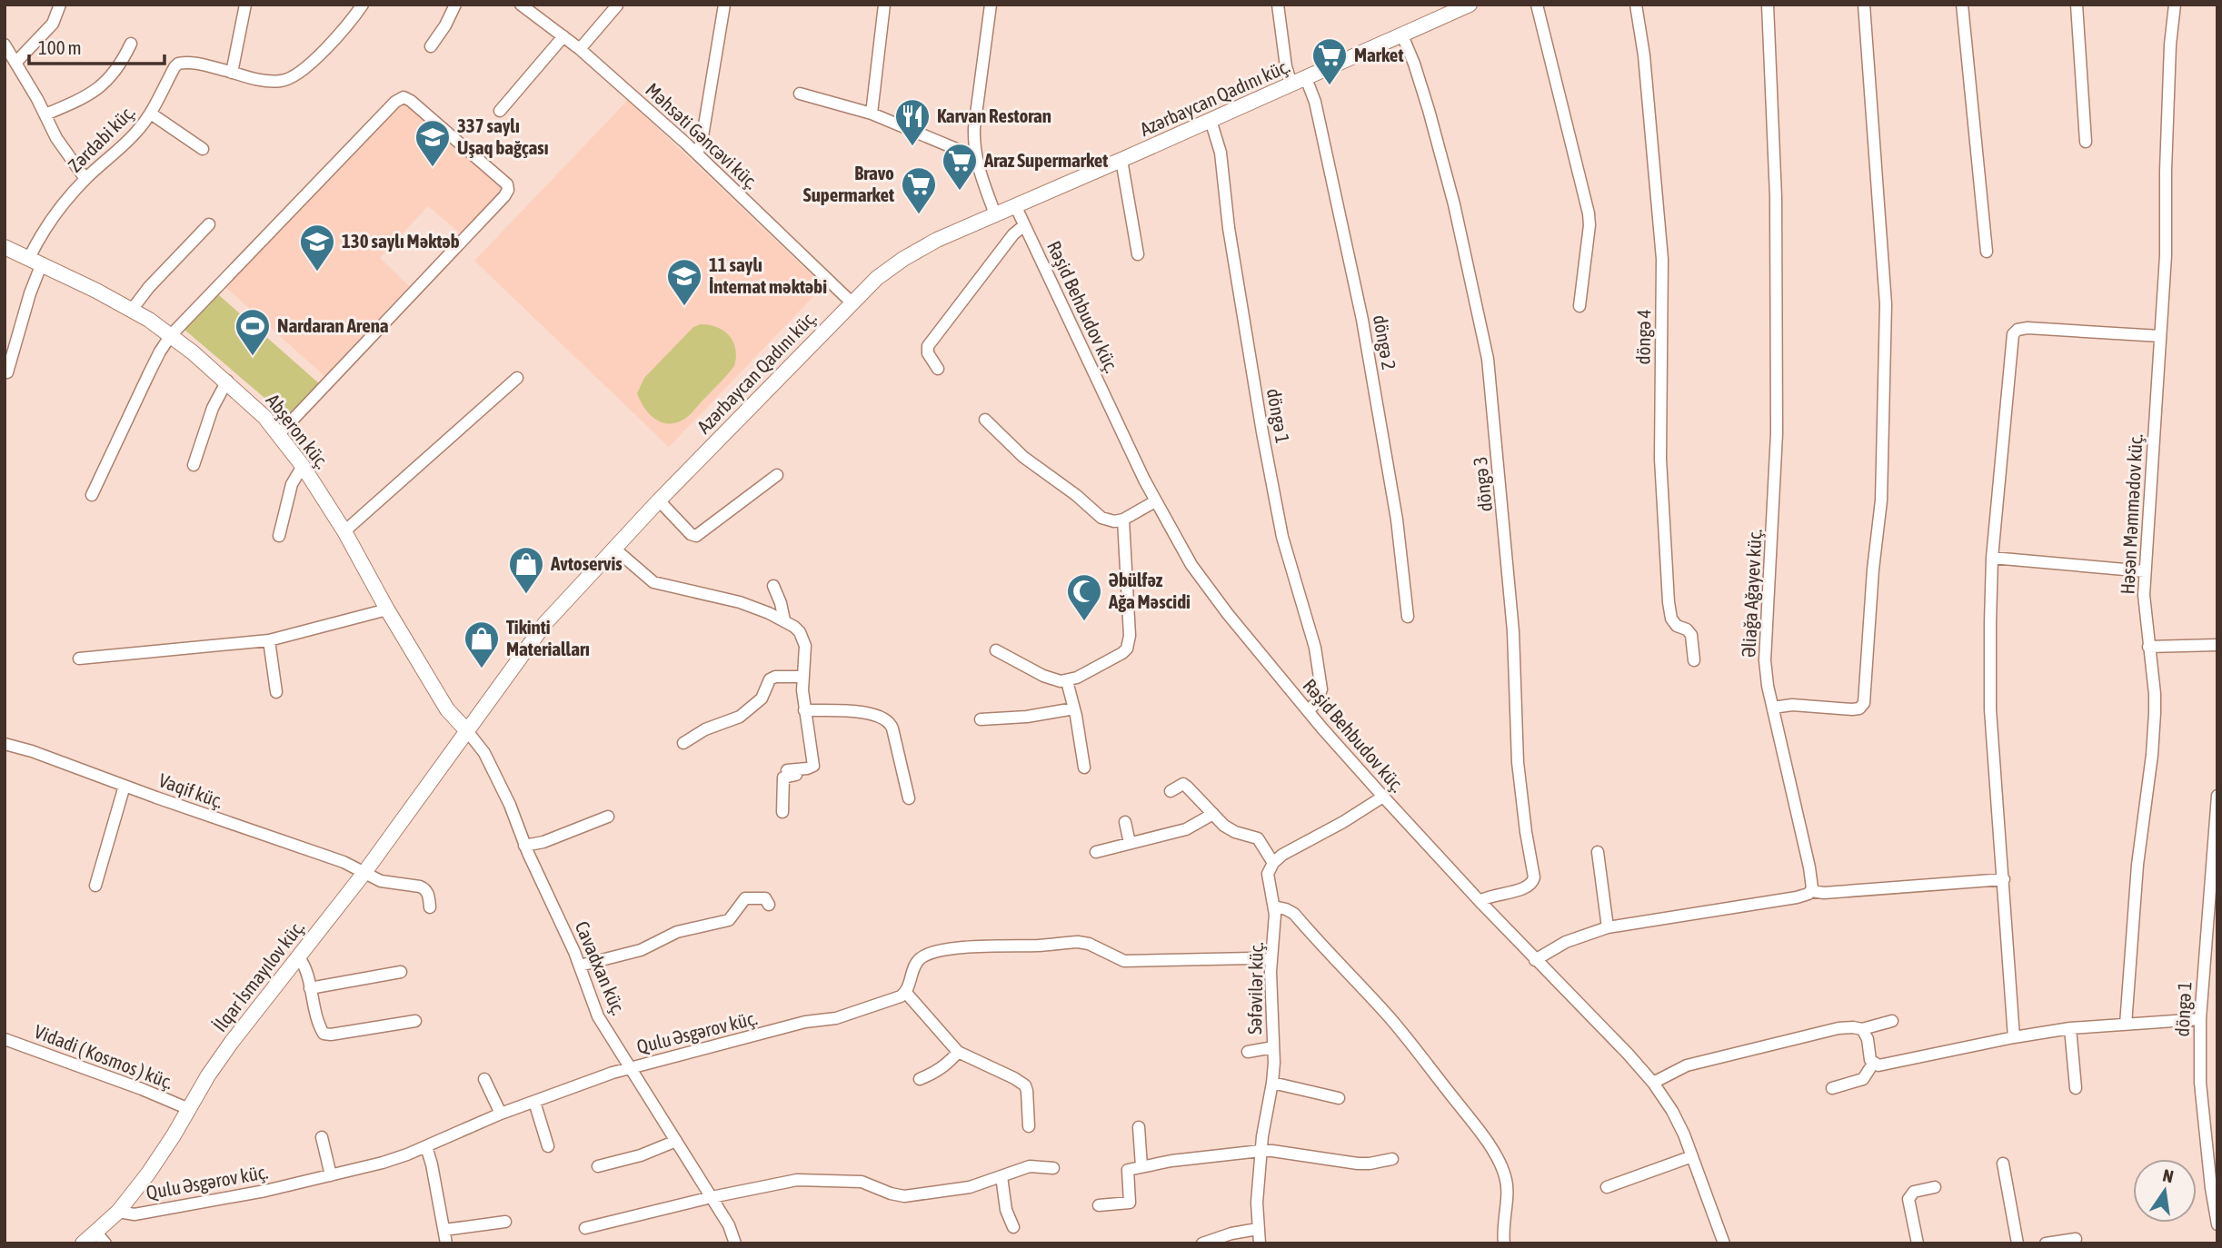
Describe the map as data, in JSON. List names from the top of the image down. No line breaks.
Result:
{"streets":{"main road":["Azərbaycan Qadını küç.","Abşeron küç.","İlqar İsmayılov küç."],"street":["Məhsəti Gəncəvi küç.","Zərdabi küç.","Rəşid Behbudov küç.","döngə 4","döngə 2","döngə 1","döngə 3","Həsən Məmmədov küç.","Əliağa Ağayev küç.","Vaqif küç.","Cavadxan küç.","Səfəvilər küç.","Qulu Əsgərov küç.","Vidadi ( Kosmos ) küç."]},"crossings":[["Azərbaycan Qadını küç.","Məhsəti Gəncəvi küç."],["Azərbaycan Qadını küç.","Rəşid Behbudov küç."],["Azərbaycan Qadını küç.","döngə 2"],["Azərbaycan Qadını küç.","döngə 1"],["Azərbaycan Qadını küç.","Abşeron küç."],["Azərbaycan Qadını küç.","döngə 3"],["Azərbaycan Qadını küç.","Cavadxan küç."],["Azərbaycan Qadını küç.","İlqar İsmayılov küç."],["Zərdabi küç.","Abşeron küç."],["Rəşid Behbudov küç.","döngə 1"],["Rəşid Behbudov küç.","döngə 3"],["Abşeron küç.","Cavadxan küç."],["Abşeron küç.","İlqar İsmayılov küç."],["Vaqif küç.","İlqar İsmayılov küç."],["Cavadxan küç.","İlqar İsmayılov küç."],["Cavadxan küç.","Qulu Əsgərov küç."],["İlqar İsmayılov küç.","Qulu Əsgərov küç."],["İlqar İsmayılov küç.","Vidadi ( Kosmos ) küç."]],"places":{"supermarket":["Market","Araz Supermarket","Bravo Supermarket"],"restaurant":["Karvan Restoran"],"school or university":["337 saylı Uşaq bağçası","130 saylı Məktəb","11 saylı İnternat məktəbi"],"sports":["Nardaran Arena"],"shop":["Avtoservis","Tikinti Materialları"],"mosque":["Əbülfəz Ağa Məscidi"]},"scale_bar":"100 m","north":"top"}
